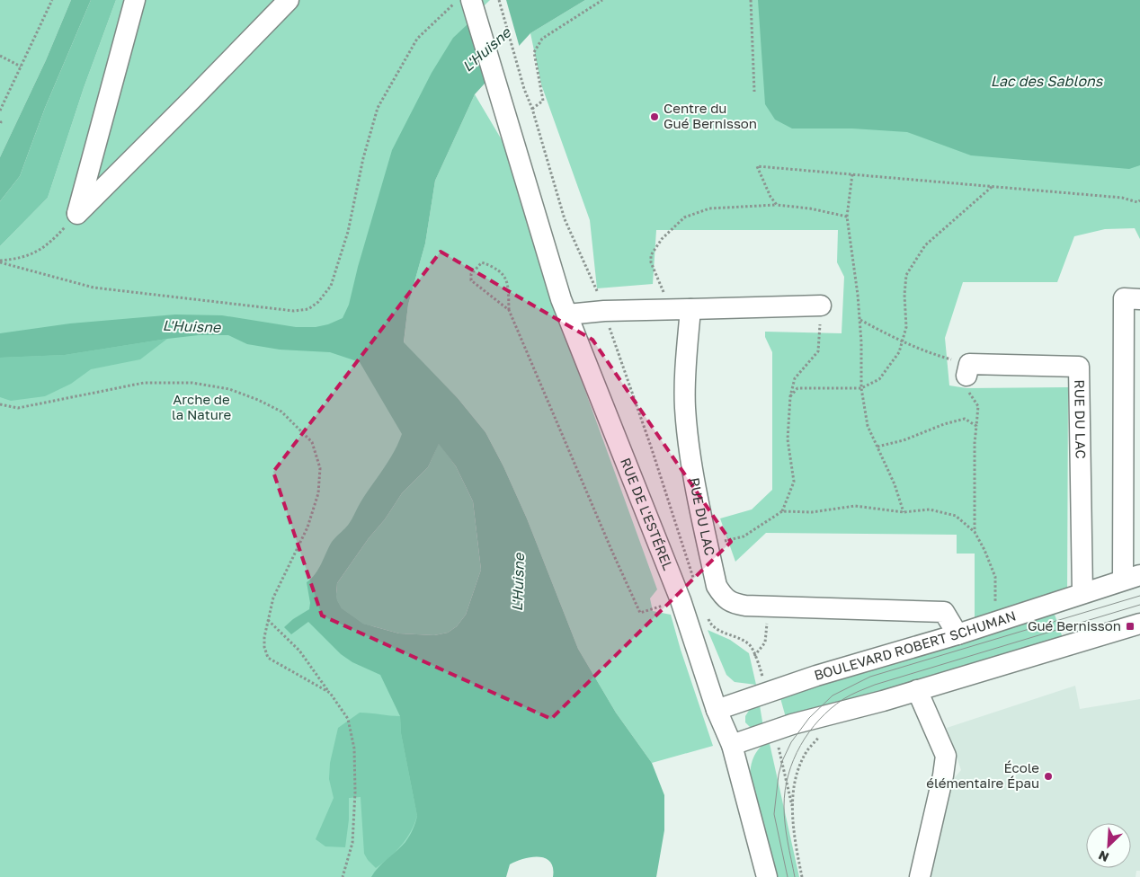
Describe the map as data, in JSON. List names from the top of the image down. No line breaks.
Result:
{"streets":{"street":["RUE DU LAC","RUE DE L'ESTÉREL","BOULEVARD ROBERT SCHUMAN"]},"crossings":[["RUE DU LAC","BOULEVARD ROBERT SCHUMAN"],["RUE DE L'ESTÉREL","BOULEVARD ROBERT SCHUMAN"]],"water":["L'Huisne","Lac des Sablons"],"parks":["Arche de la Nature"],"places":{"other":["Centre du Gué Bernisson","École élémentaire Épau"],"transit":["Gué Bernisson"]},"north":"bottom left"}
